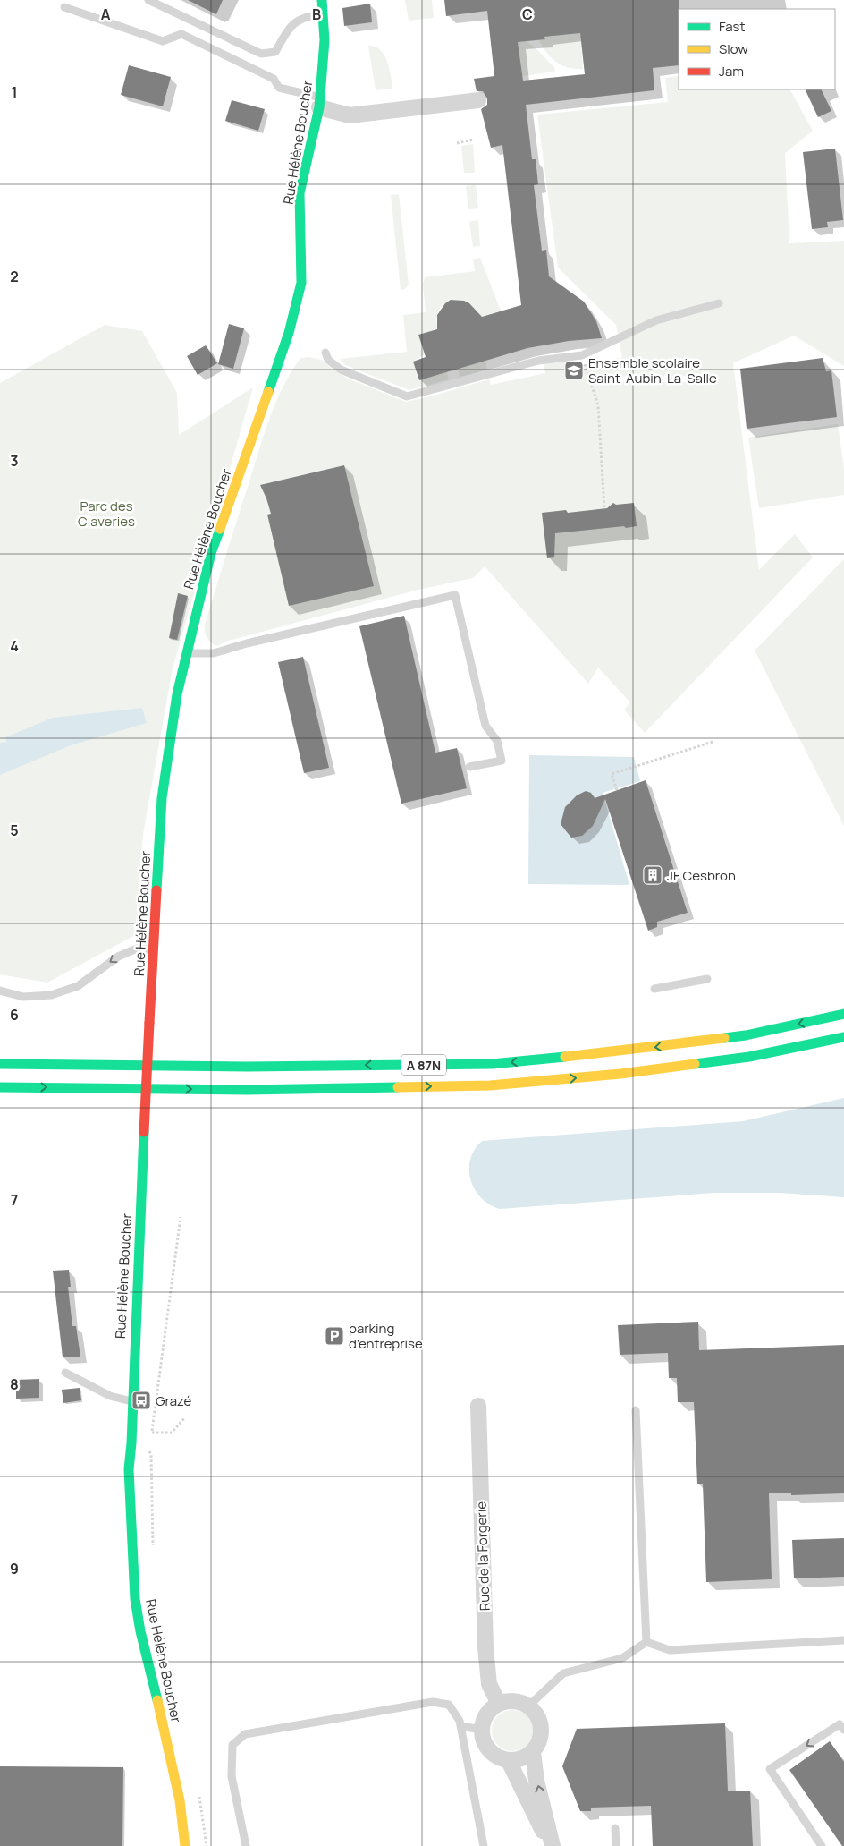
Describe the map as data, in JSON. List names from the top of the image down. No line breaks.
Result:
{"streets":{"main road":["Rue Hélène Boucher","A 87N"],"street":["Rue de la Forgerie"]},"parks":["Parc des Claveries"],"places":{"school or university":["Ensemble scolaire Saint-Aubin-La-Salle"],"building":["JF Cesbron"],"parking":["parking d'entreprise"],"bus stop":["Grazé"]},"legend":["Fast","Slow","Jam"],"grid":{"columns":["A","B","C"],"rows":["1","2","3","4","5","6","7","8","9"]}}
